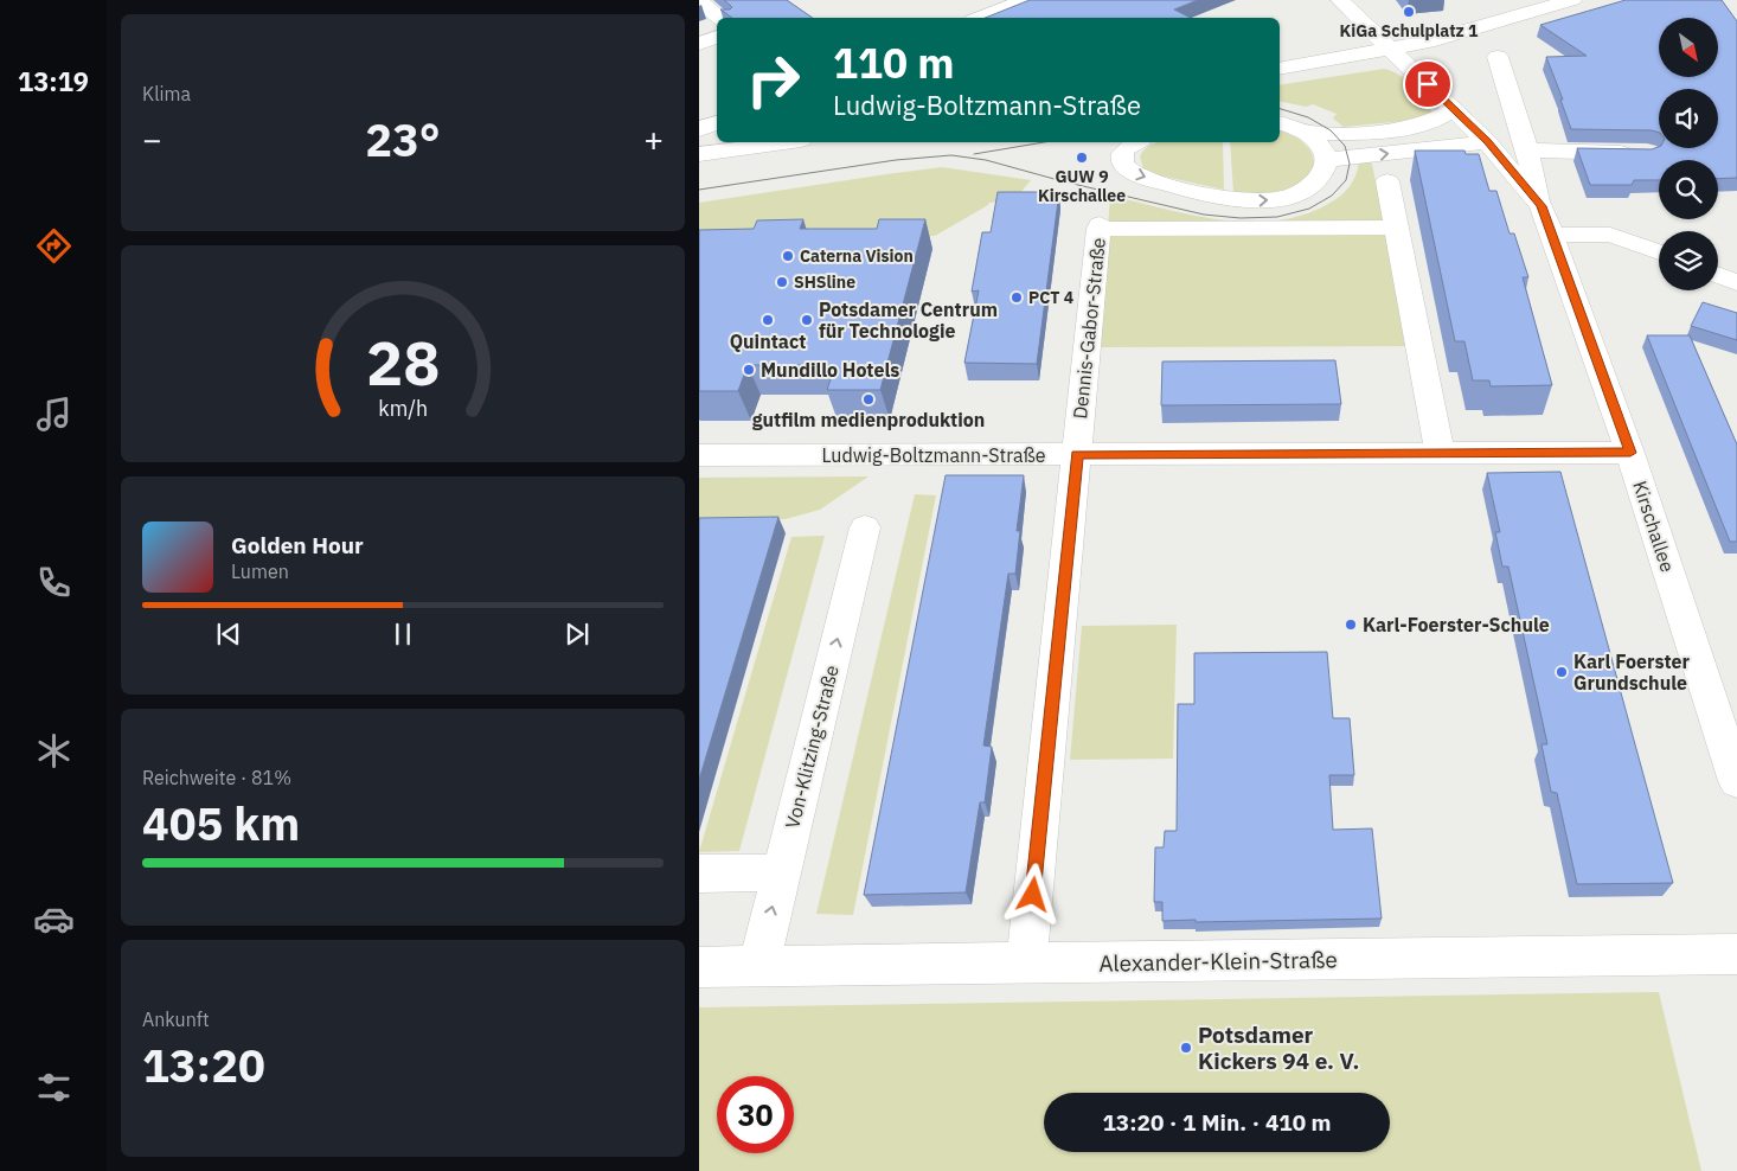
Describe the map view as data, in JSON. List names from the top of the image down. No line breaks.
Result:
{"streets":{"street":["Dennis-Gabor-Straße","Ludwig-Boltzmann-Straße","Kirschallee","Von-Klitzing-Straße","Alexander-Klein-Straße"]},"crossings":[["Dennis-Gabor-Straße","Ludwig-Boltzmann-Straße"],["Dennis-Gabor-Straße","Alexander-Klein-Straße"],["Ludwig-Boltzmann-Straße","Kirschallee"],["Von-Klitzing-Straße","Alexander-Klein-Straße"]],"one_way":["Von-Klitzing-Straße"],"places":["KiGa Schulplatz 1","GUW 9 Kirschallee","Caterna Vision","SHSline","PCT 4","Quintact","Potsdamer Centrum für Technologie","Mundillo Hotels","gutfilm medienproduktion","Karl-Foerster-Schule","Karl Foerster Grundschule","Potsdamer Kickers 94 e. V."],"north":"bottom right","page":{"tabs":"13:19","tile":["Klima",["Reichweite · 81%","405 km"],["Ankunft","13:20"]],"turn":["110 m","Ludwig-Boltzmann-Straße"],"heat":["−","23°","+"],"song":["Golden Hour","Lumen"],"limit":"30","trip":"13:20 · 1 Min. · 410 m","gauge":["28","km/h"]}}
